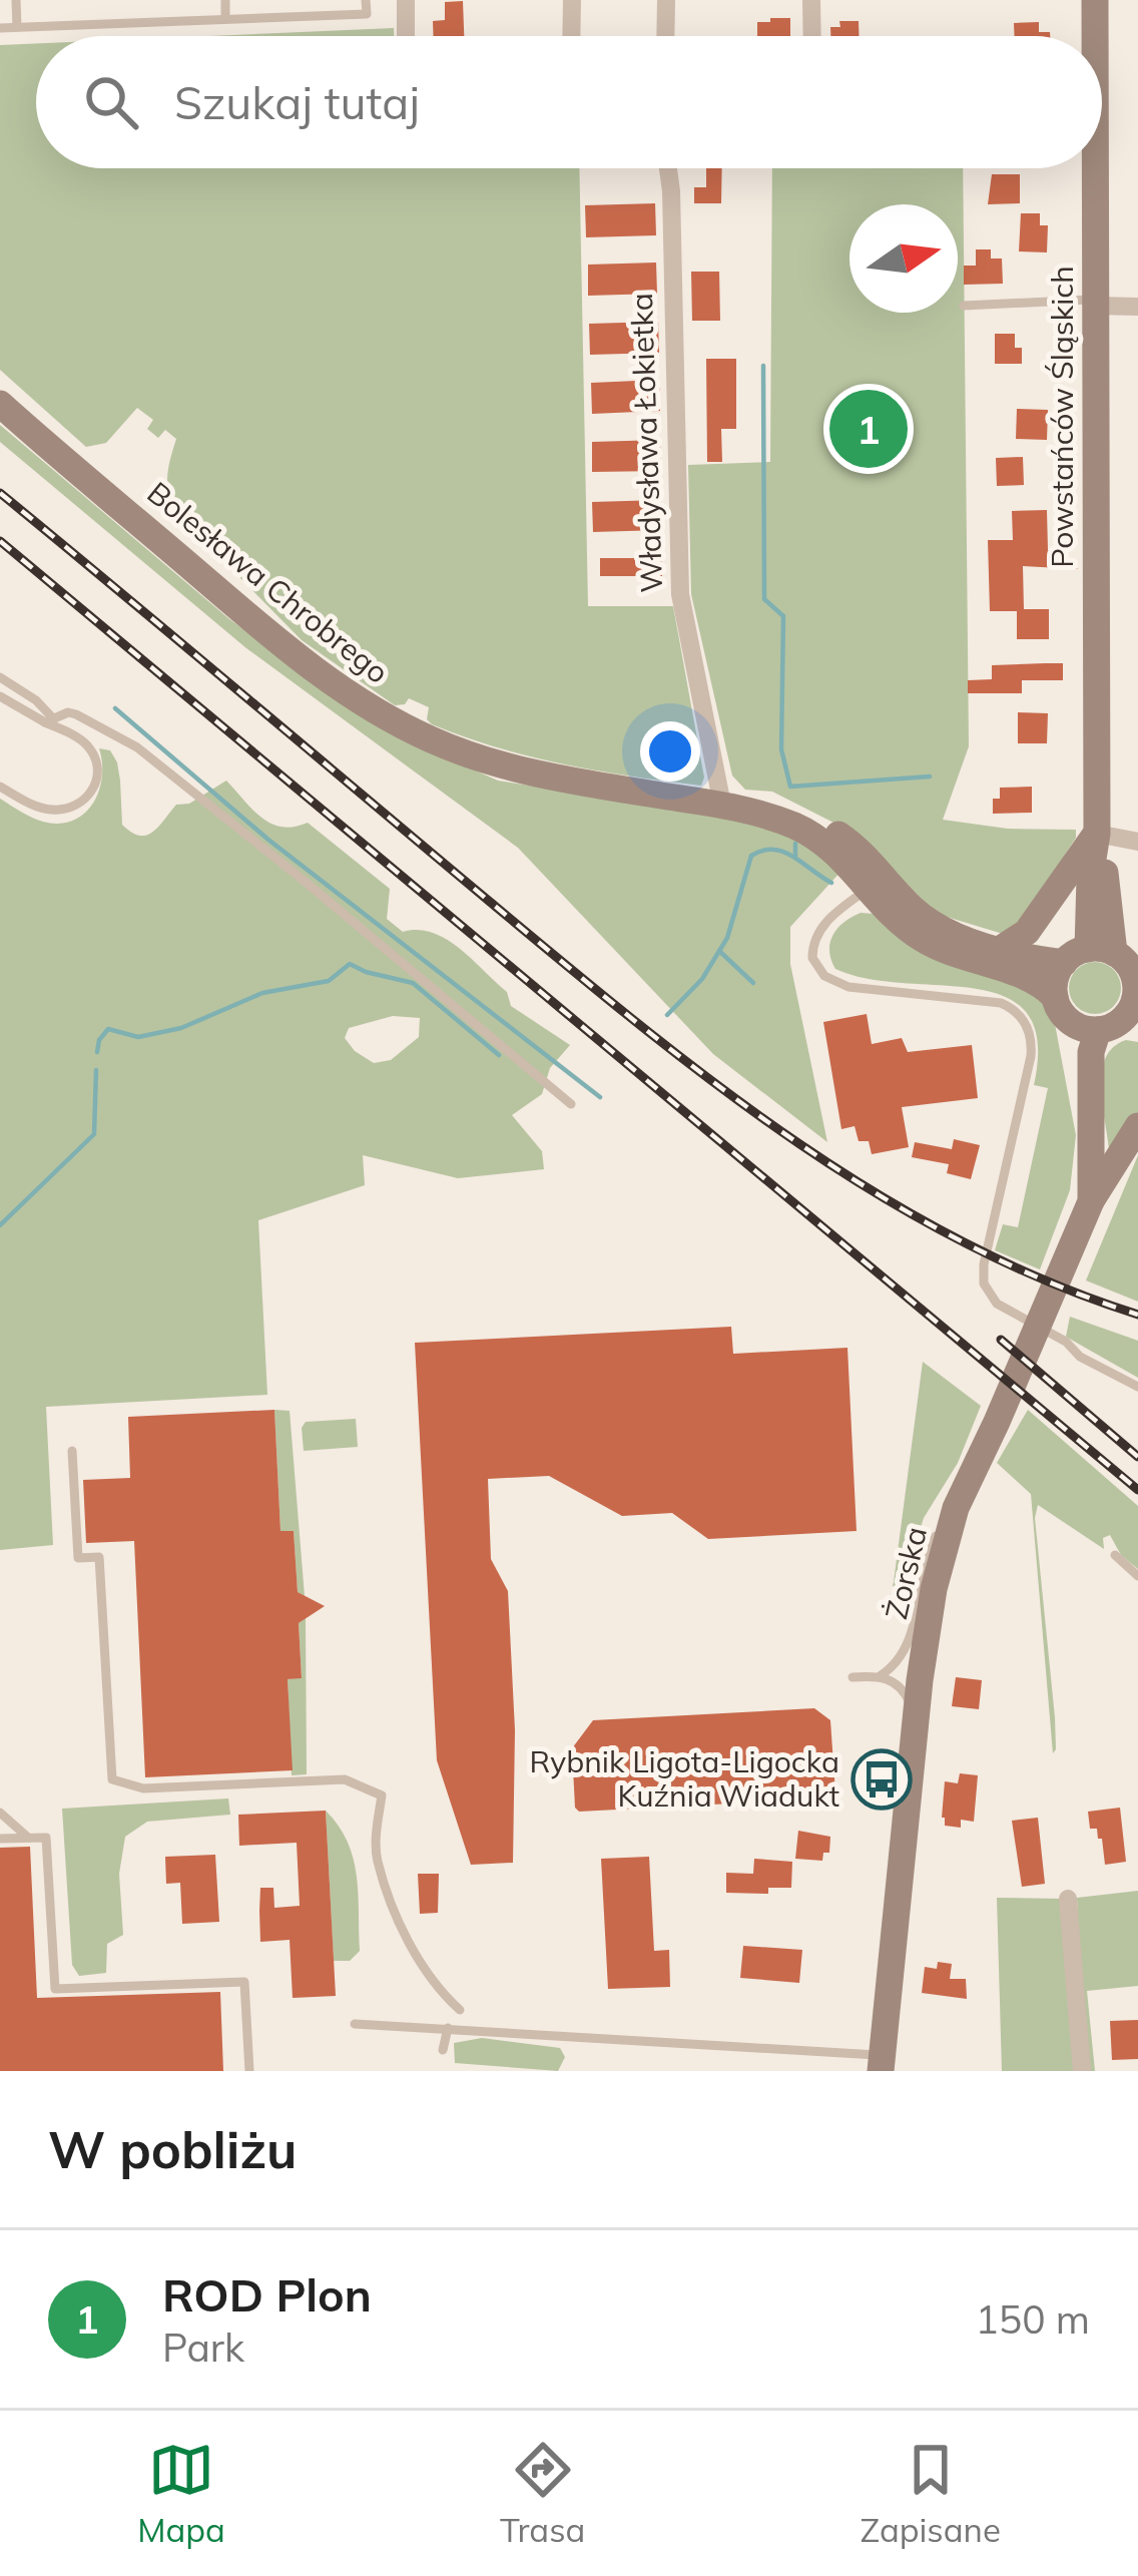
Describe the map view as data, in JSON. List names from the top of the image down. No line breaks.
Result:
{"streets":{"street":["Powstańców Śląskich","Władysława Łokietka","Bolesława Chrobrego","Żorska"]},"crossings":[["Powstańców Śląskich","Bolesława Chrobrego"],["Powstańców Śląskich","Żorska"],["Władysława Łokietka","Bolesława Chrobrego"],["Bolesława Chrobrego","Żorska"]],"places":{"bus stop":["Rybnik Ligota-Ligocka Kuźnia Wiadukt"]},"north":"right","page":{"search":"Szukaj tutaj","pins":"1","heading":"W pobliżu","list":[{"mark":"1","name":"ROD Plon","note":"Park","value":"150 m"}],"nav":["Mapa","Trasa","Zapisane"]}}
